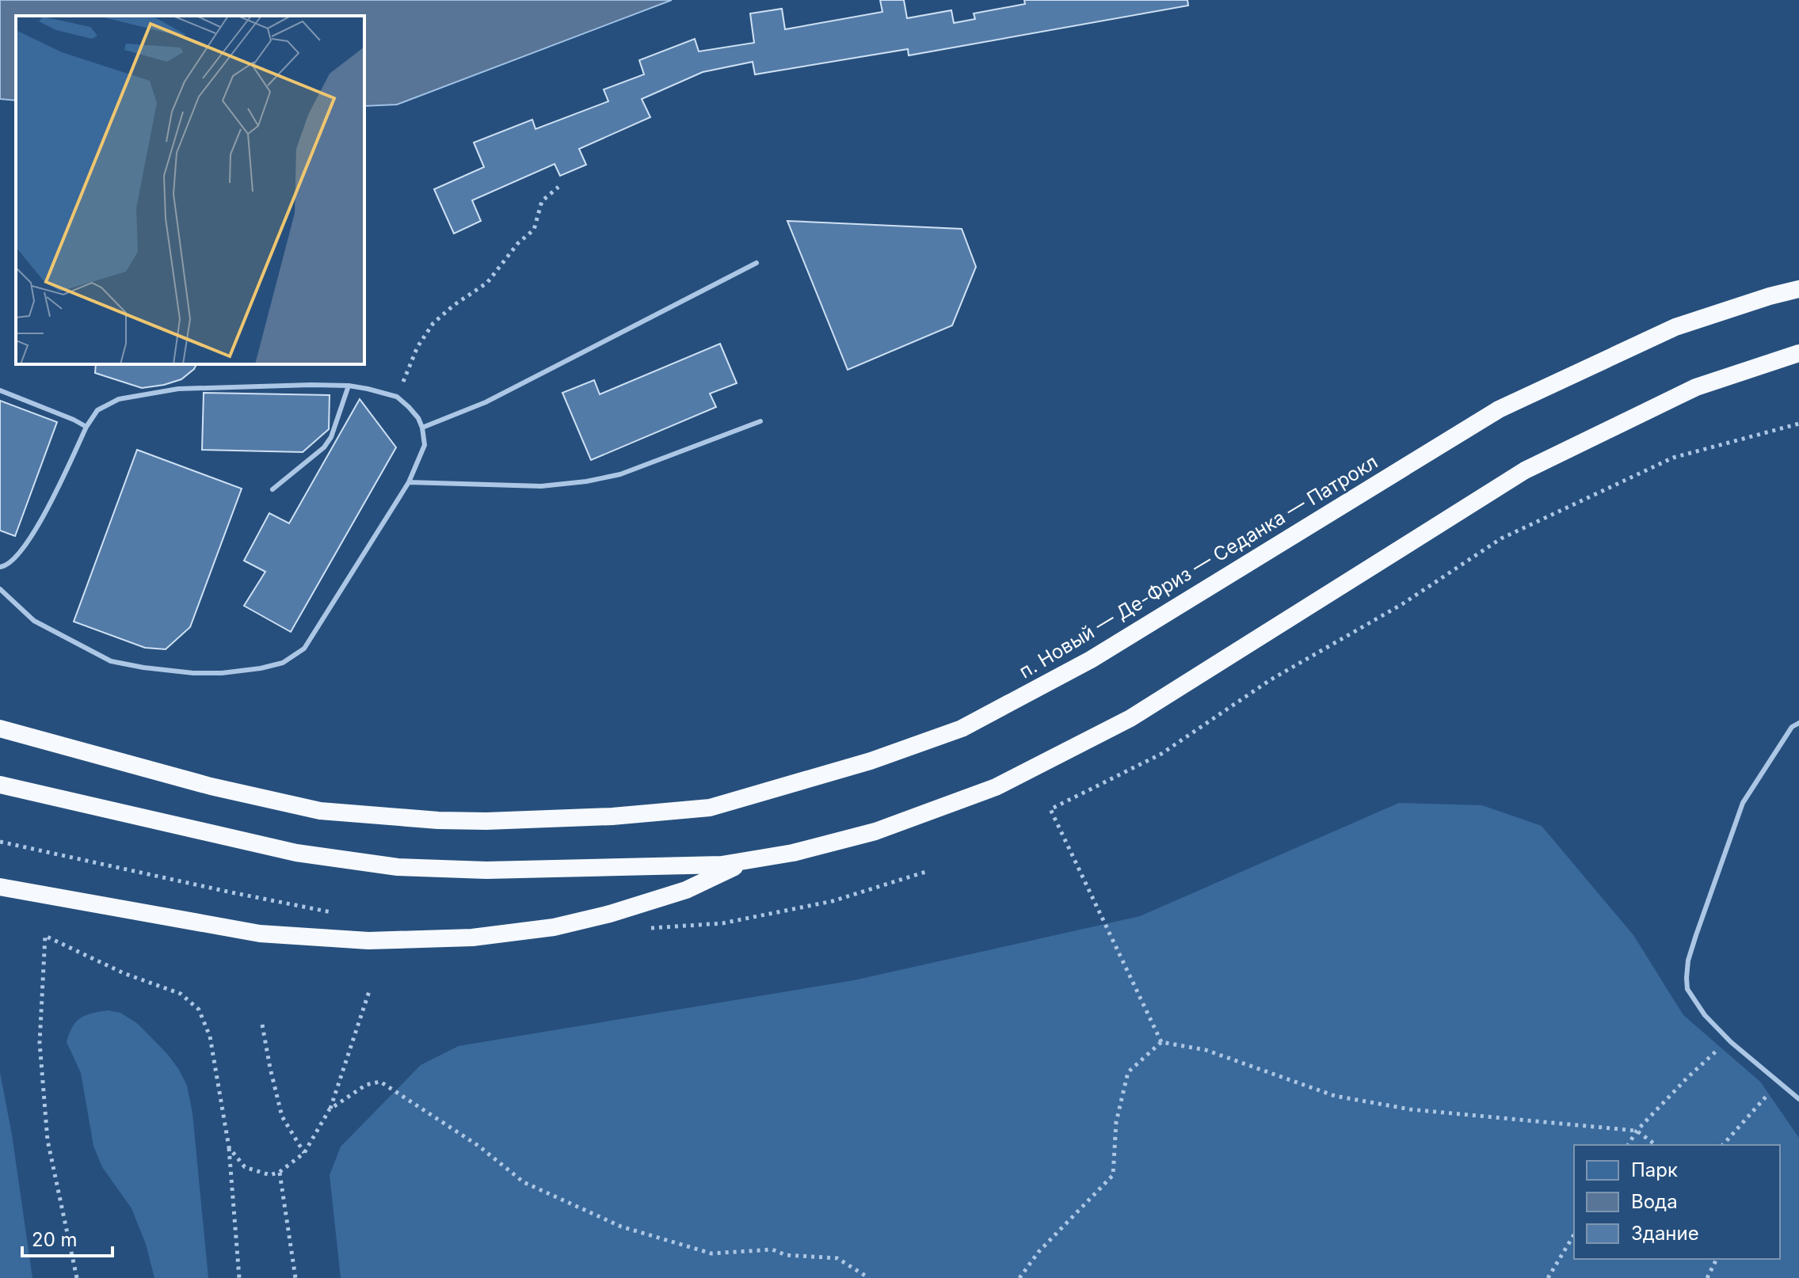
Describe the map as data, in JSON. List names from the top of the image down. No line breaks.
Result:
{"streets":{"highway":["п. Новый — Де-Фриз — Седанка — Патрокл"]},"legend":["Парк","Вода","Здание"],"scale_bar":"20 m"}
